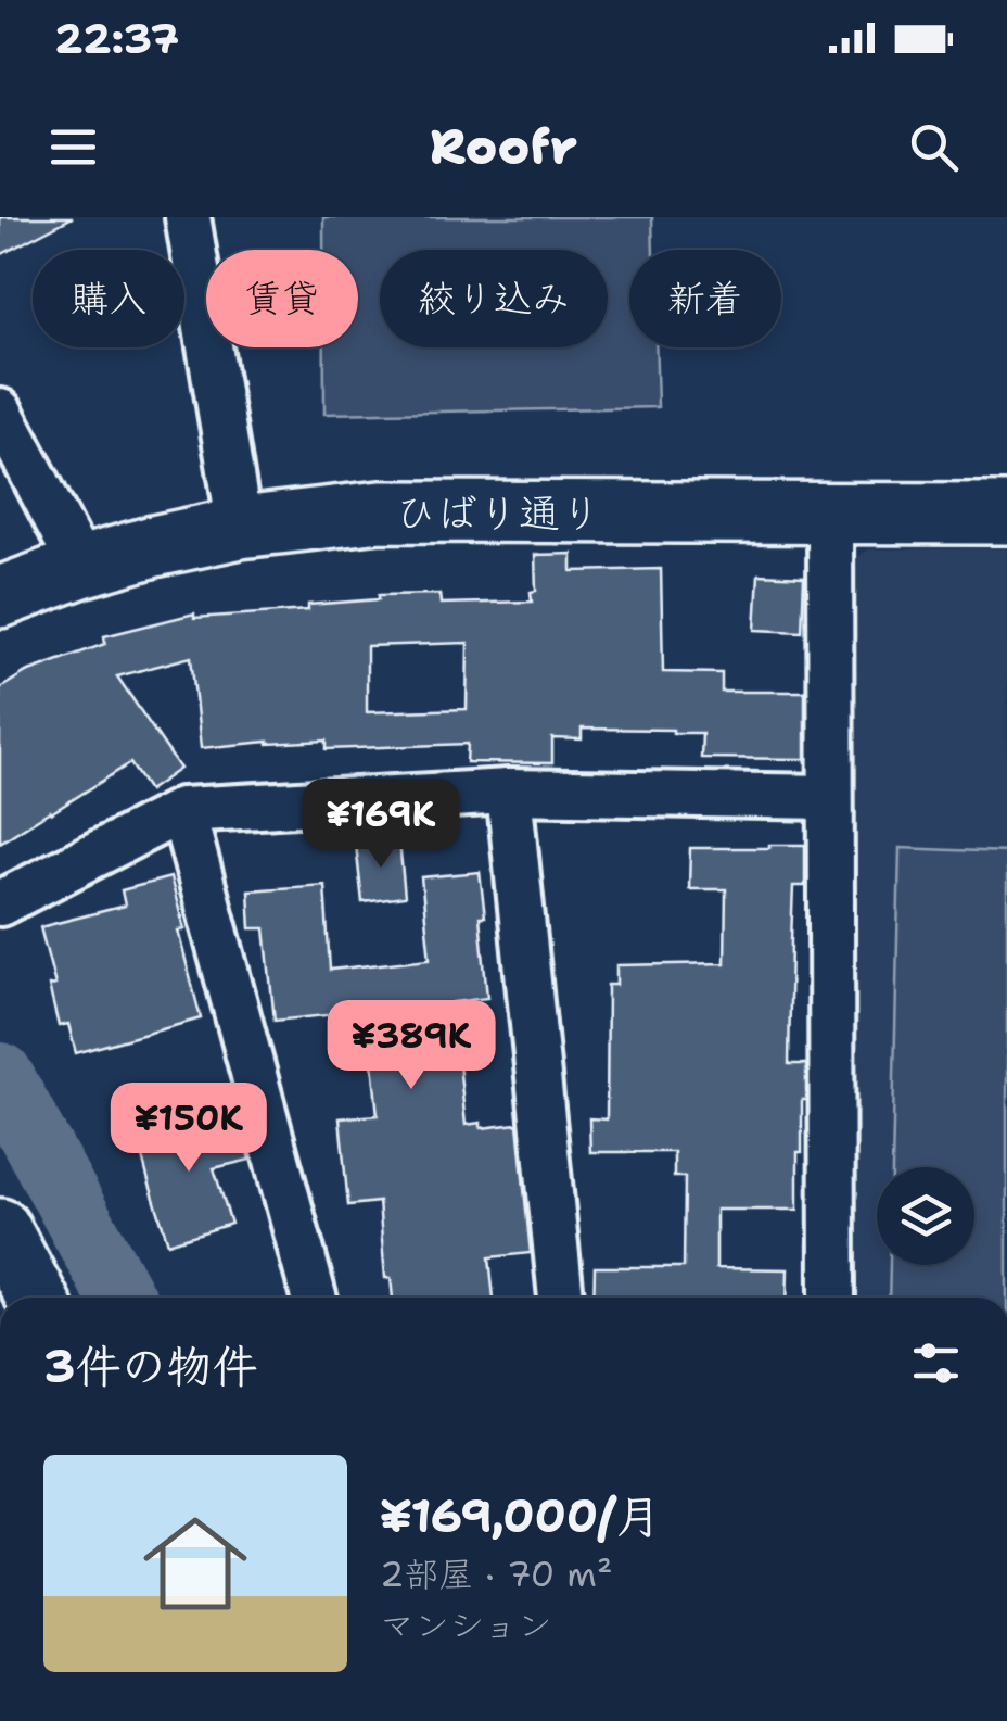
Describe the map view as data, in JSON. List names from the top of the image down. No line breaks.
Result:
{"streets":{"street":["ひばり通り"]},"page":{"status":"22:37","header":"Roofr","chip":["購入","賃貸","絞り込み","新着"],"price":["¥169K","¥389K","¥150K"],"heading":"3件の物件","list":[{"name":"¥169,000/月","note":"2部屋 · 70 m² · マンション"}]}}
